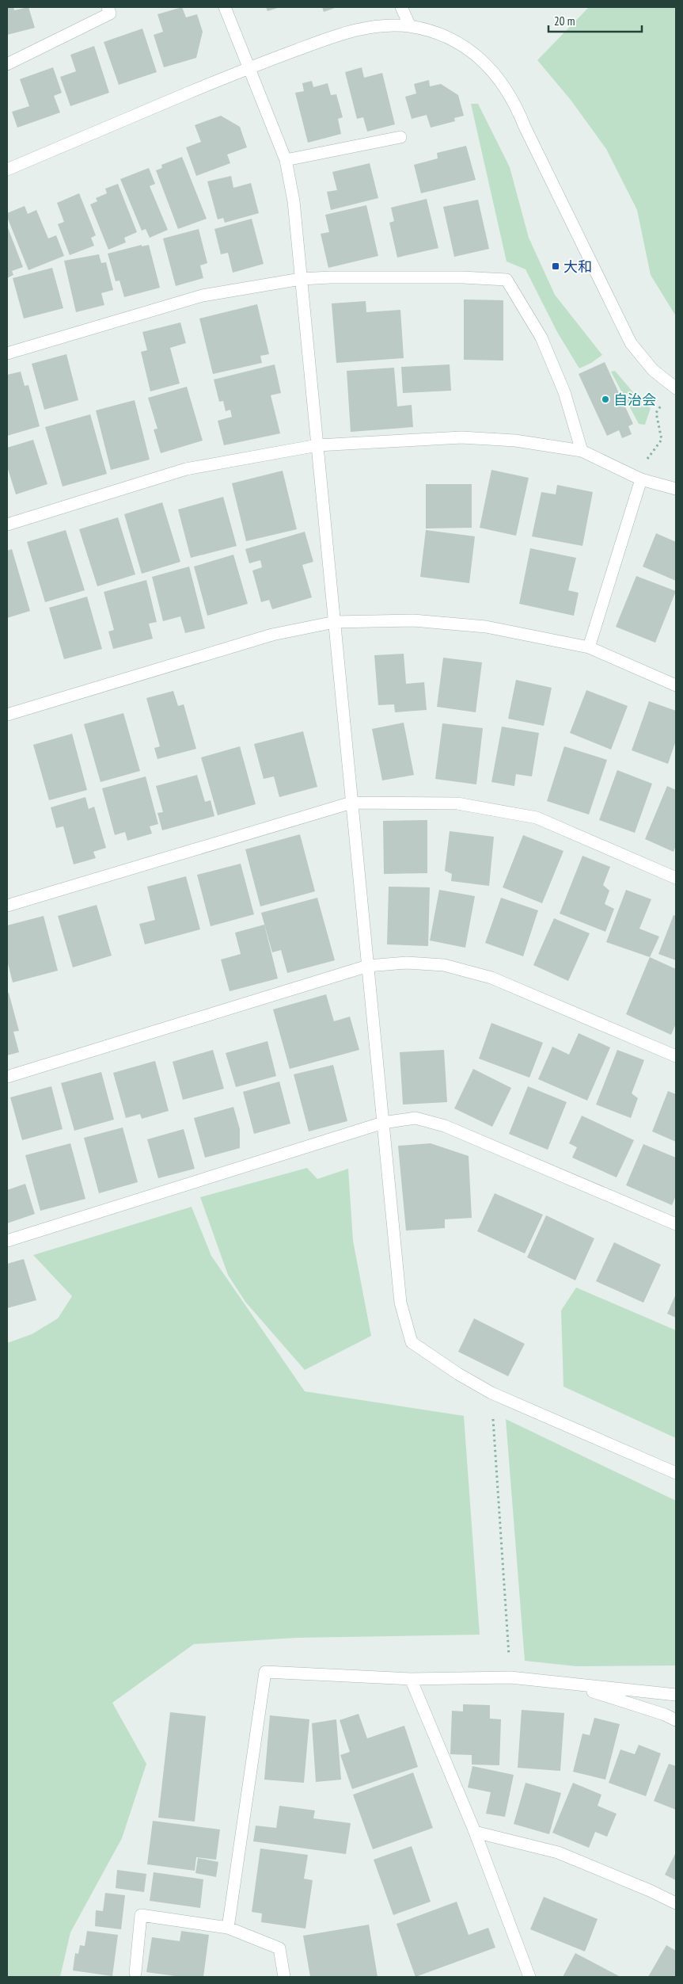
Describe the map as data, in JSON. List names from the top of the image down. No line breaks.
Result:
{"places":{"transit":["大和"],"other":["自治会"]},"scale_bar":"20 m"}
